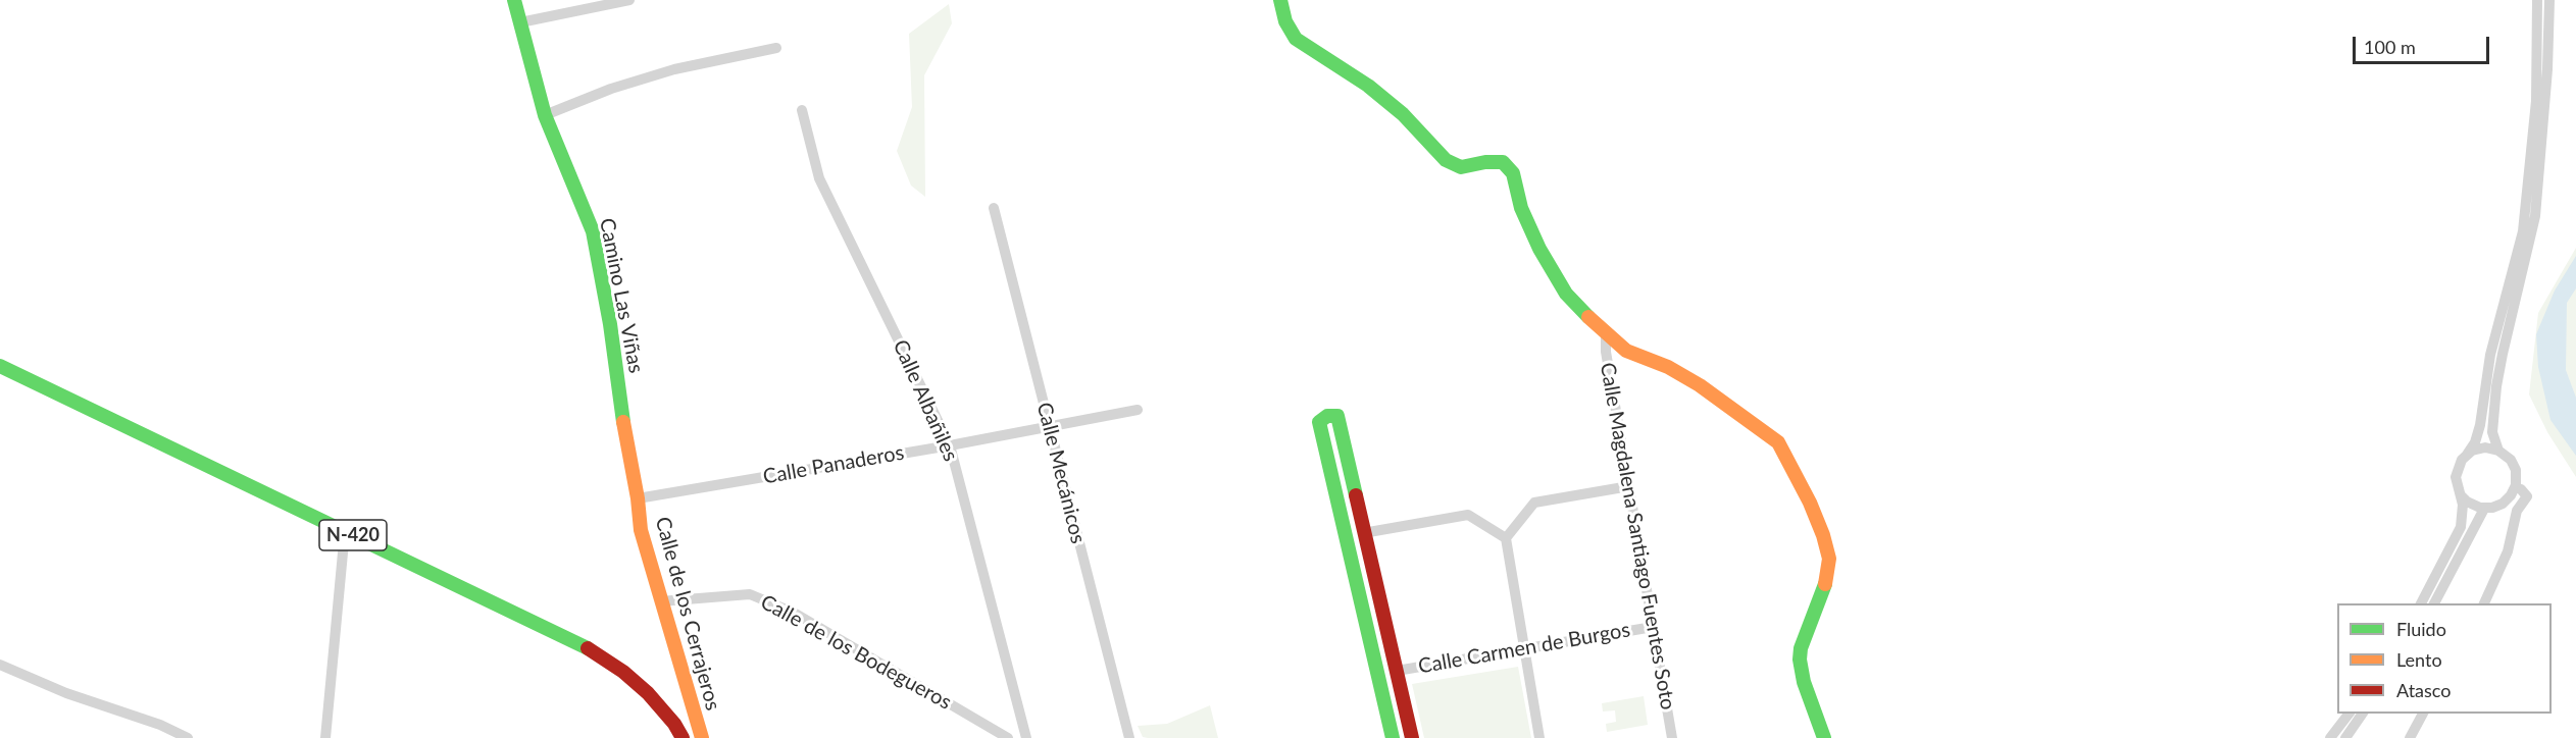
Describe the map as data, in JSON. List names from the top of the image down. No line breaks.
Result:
{"streets":{"main road":["Camino Las Viñas","N-420","Calle de los Cerrajeros"],"street":["Calle Albañiles","Calle Panaderos","Calle Mecánicos","Calle Magdalena Santiago Fuentes Soto","Calle Carmen de Burgos","Calle de los Bodegueros"]},"crossings":[["Camino Las Viñas","Calle Panaderos"],["Camino Las Viñas","Calle de los Cerrajeros"],["Calle Albañiles","Calle Panaderos"],["Calle Panaderos","Calle Mecánicos"],["Calle Panaderos","Calle de los Cerrajeros"],["Calle Magdalena Santiago Fuentes Soto","Calle Carmen de Burgos"],["Calle de los Cerrajeros","Calle de los Bodegueros"]],"legend":["Fluido","Lento","Atasco"],"scale_bar":"100 m"}
